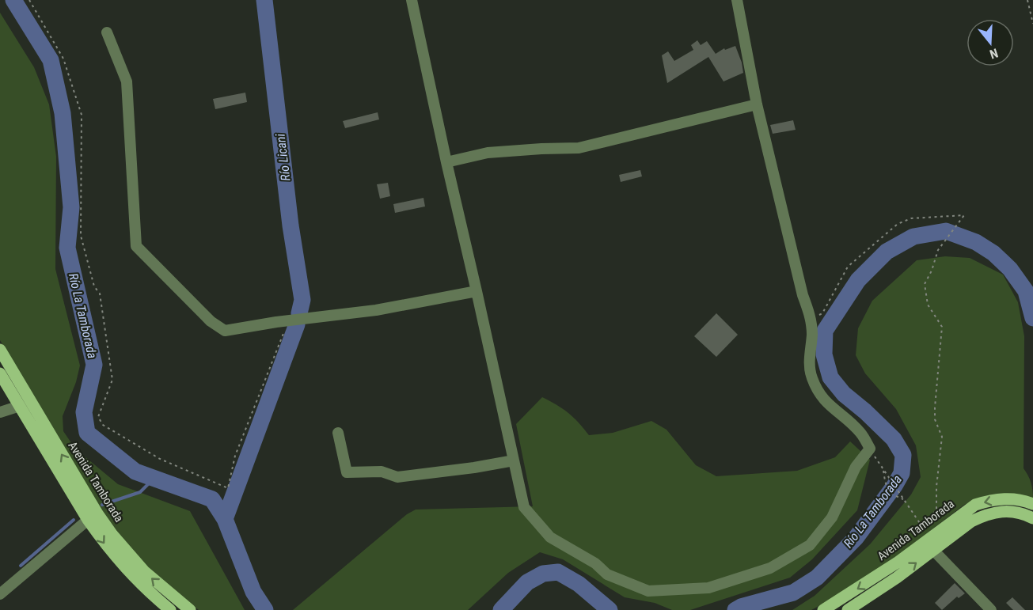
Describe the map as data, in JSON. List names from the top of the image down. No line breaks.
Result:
{"streets":{"main road":["Avenida Tamborada"]},"water":["Río Licani","Río La Tamborada"],"north":"bottom"}
